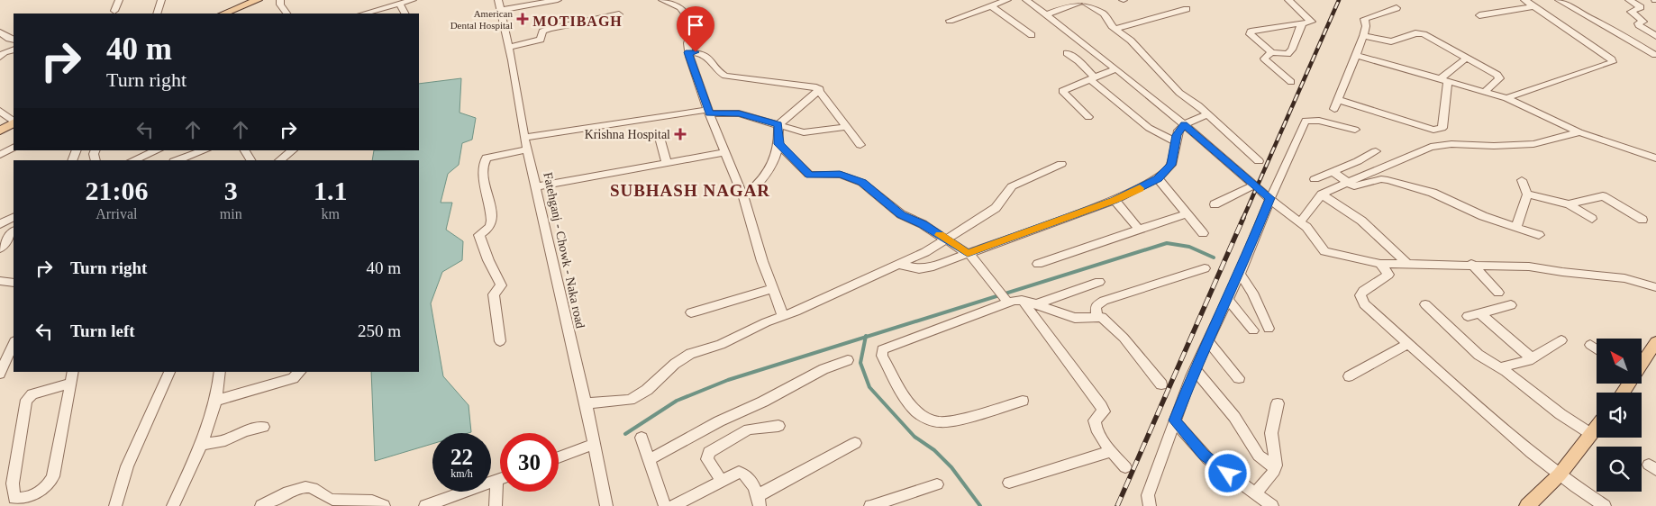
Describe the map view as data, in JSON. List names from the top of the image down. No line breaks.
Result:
{"streets":{"street":["Fatehganj - Chowk - Naka road"]},"districts":["MOTIBAGH","SUBHASH NAGAR"],"places":{"health":["American Dental Hospital","Krishna Hospital"]},"north":"top left","page":{"turn":["40 m","Turn right"],"eta":["21:06","Arrival","3","min","1.1","km"],"list":[{"name":"Turn right","value":"40 m"},{"name":"Turn left","value":"250 m"}],"speed":"22 km/h","limit":"30"}}
